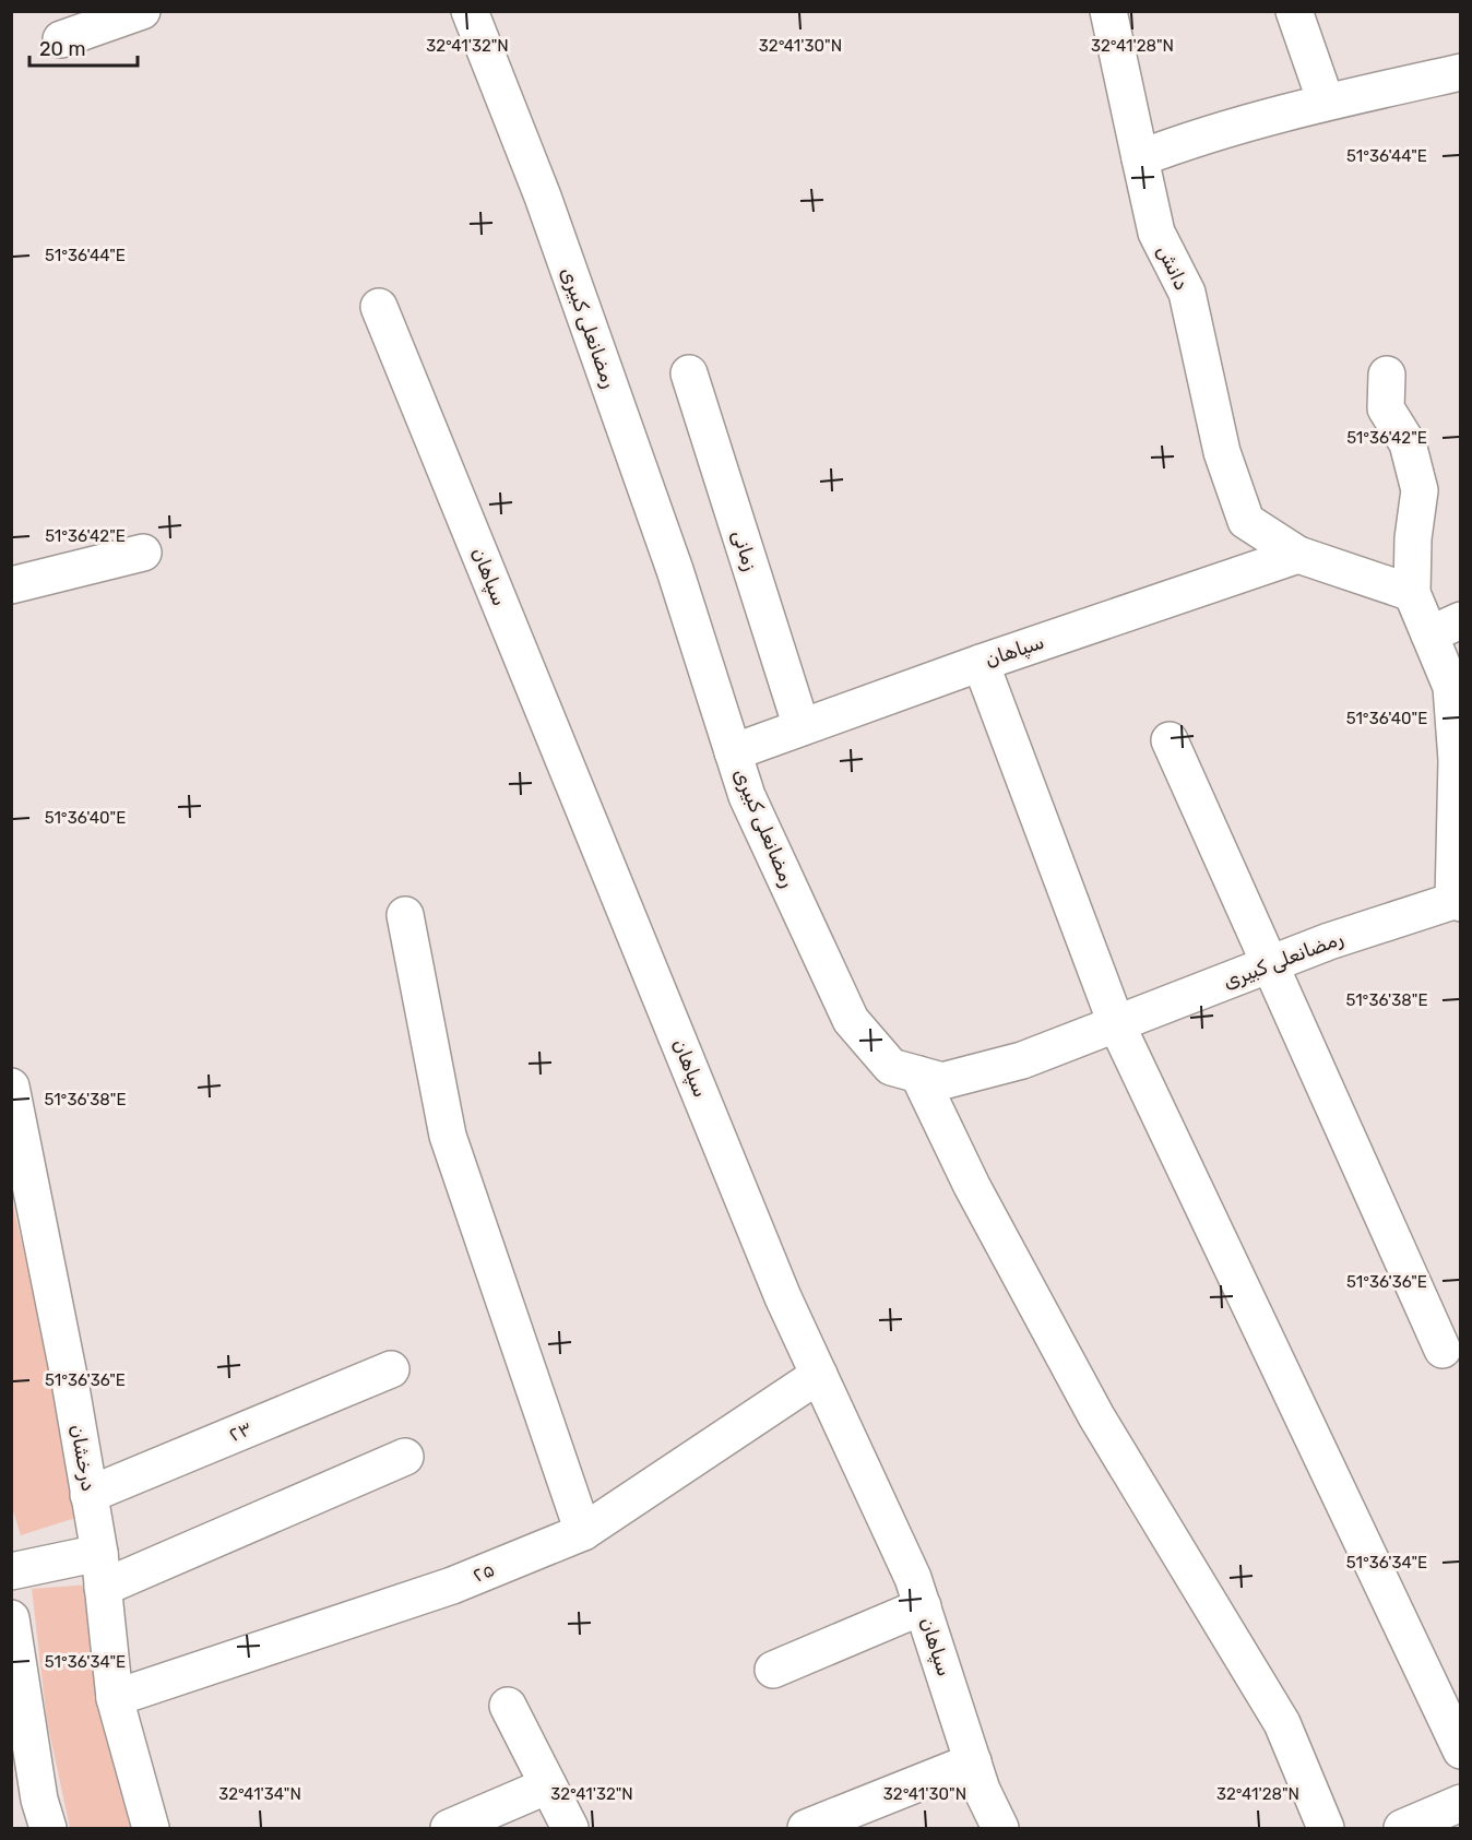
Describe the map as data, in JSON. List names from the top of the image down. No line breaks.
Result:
{"streets":{"street":["دانش","رمضانعلی کبیری","زمانی","سپاهان","۲۳","درخشان","۲۵"]},"crossings":[["دانش","سپاهان"],["رمضانعلی کبیری","سپاهان"],["زمانی","سپاهان"],["سپاهان","۲۵"],["۲۳","درخشان"],["درخشان","۲۵"]],"scale_bar":"20 m","coordinates":["32°41'32\"N","32°41'30\"N","32°41'28\"N","51°36'44\"E","51°36'42\"E","51°36'40\"E","51°36'38\"E","51°36'36\"E","51°36'34\"E","32°41'34\"N"]}
